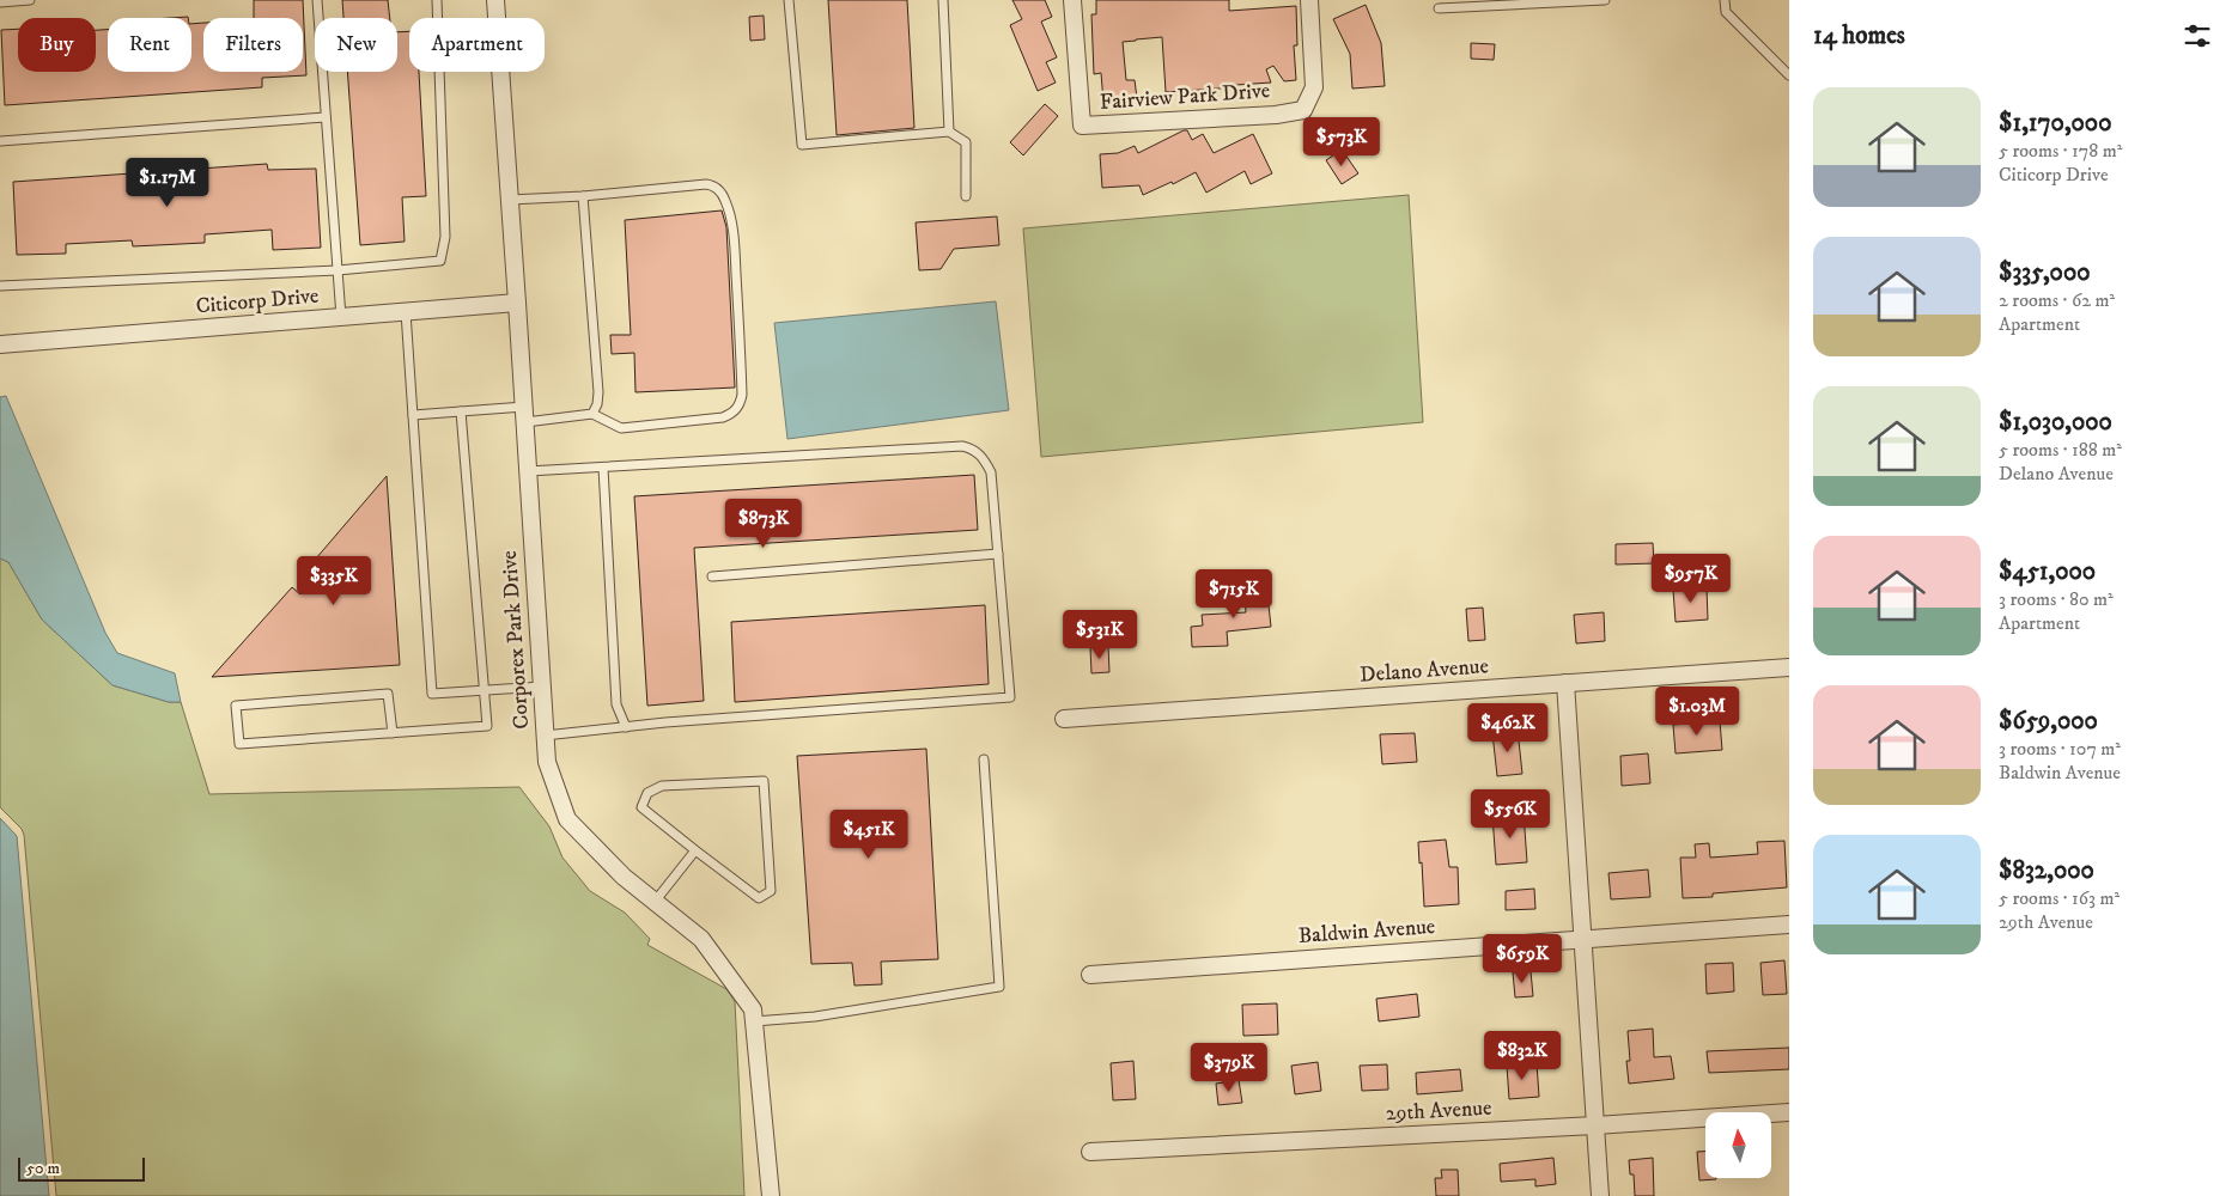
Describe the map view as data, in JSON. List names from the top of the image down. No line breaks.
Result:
{"streets":{"street":["Fairview Park Drive","Citicorp Drive","Corporex Park Drive","Delano Avenue","Baldwin Avenue","29th Avenue"]},"crossings":[["Citicorp Drive","Corporex Park Drive"]],"scale_bar":"50 m","north":"top","page":{"heading":"14 homes","chip":["Buy","Rent","Filters","New","Apartment"],"list":[{"name":"$1,170,000","note":"5 rooms · 178 m² · Citicorp Drive"},{"name":"$335,000","note":"2 rooms · 62 m² · Apartment"},{"name":"$1,030,000","note":"5 rooms · 188 m² · Delano Avenue"},{"name":"$451,000","note":"3 rooms · 80 m² · Apartment"},{"name":"$659,000","note":"3 rooms · 107 m² · Baldwin Avenue"},{"name":"$832,000","note":"5 rooms · 163 m² · 29th Avenue"}],"price":["$573K","$1.17M","$873K","$957K","$335K","$715K","$531K","$1.03M","$462K","$556K","$451K","$659K","$832K","$379K"],"scale":"50 m"}}
